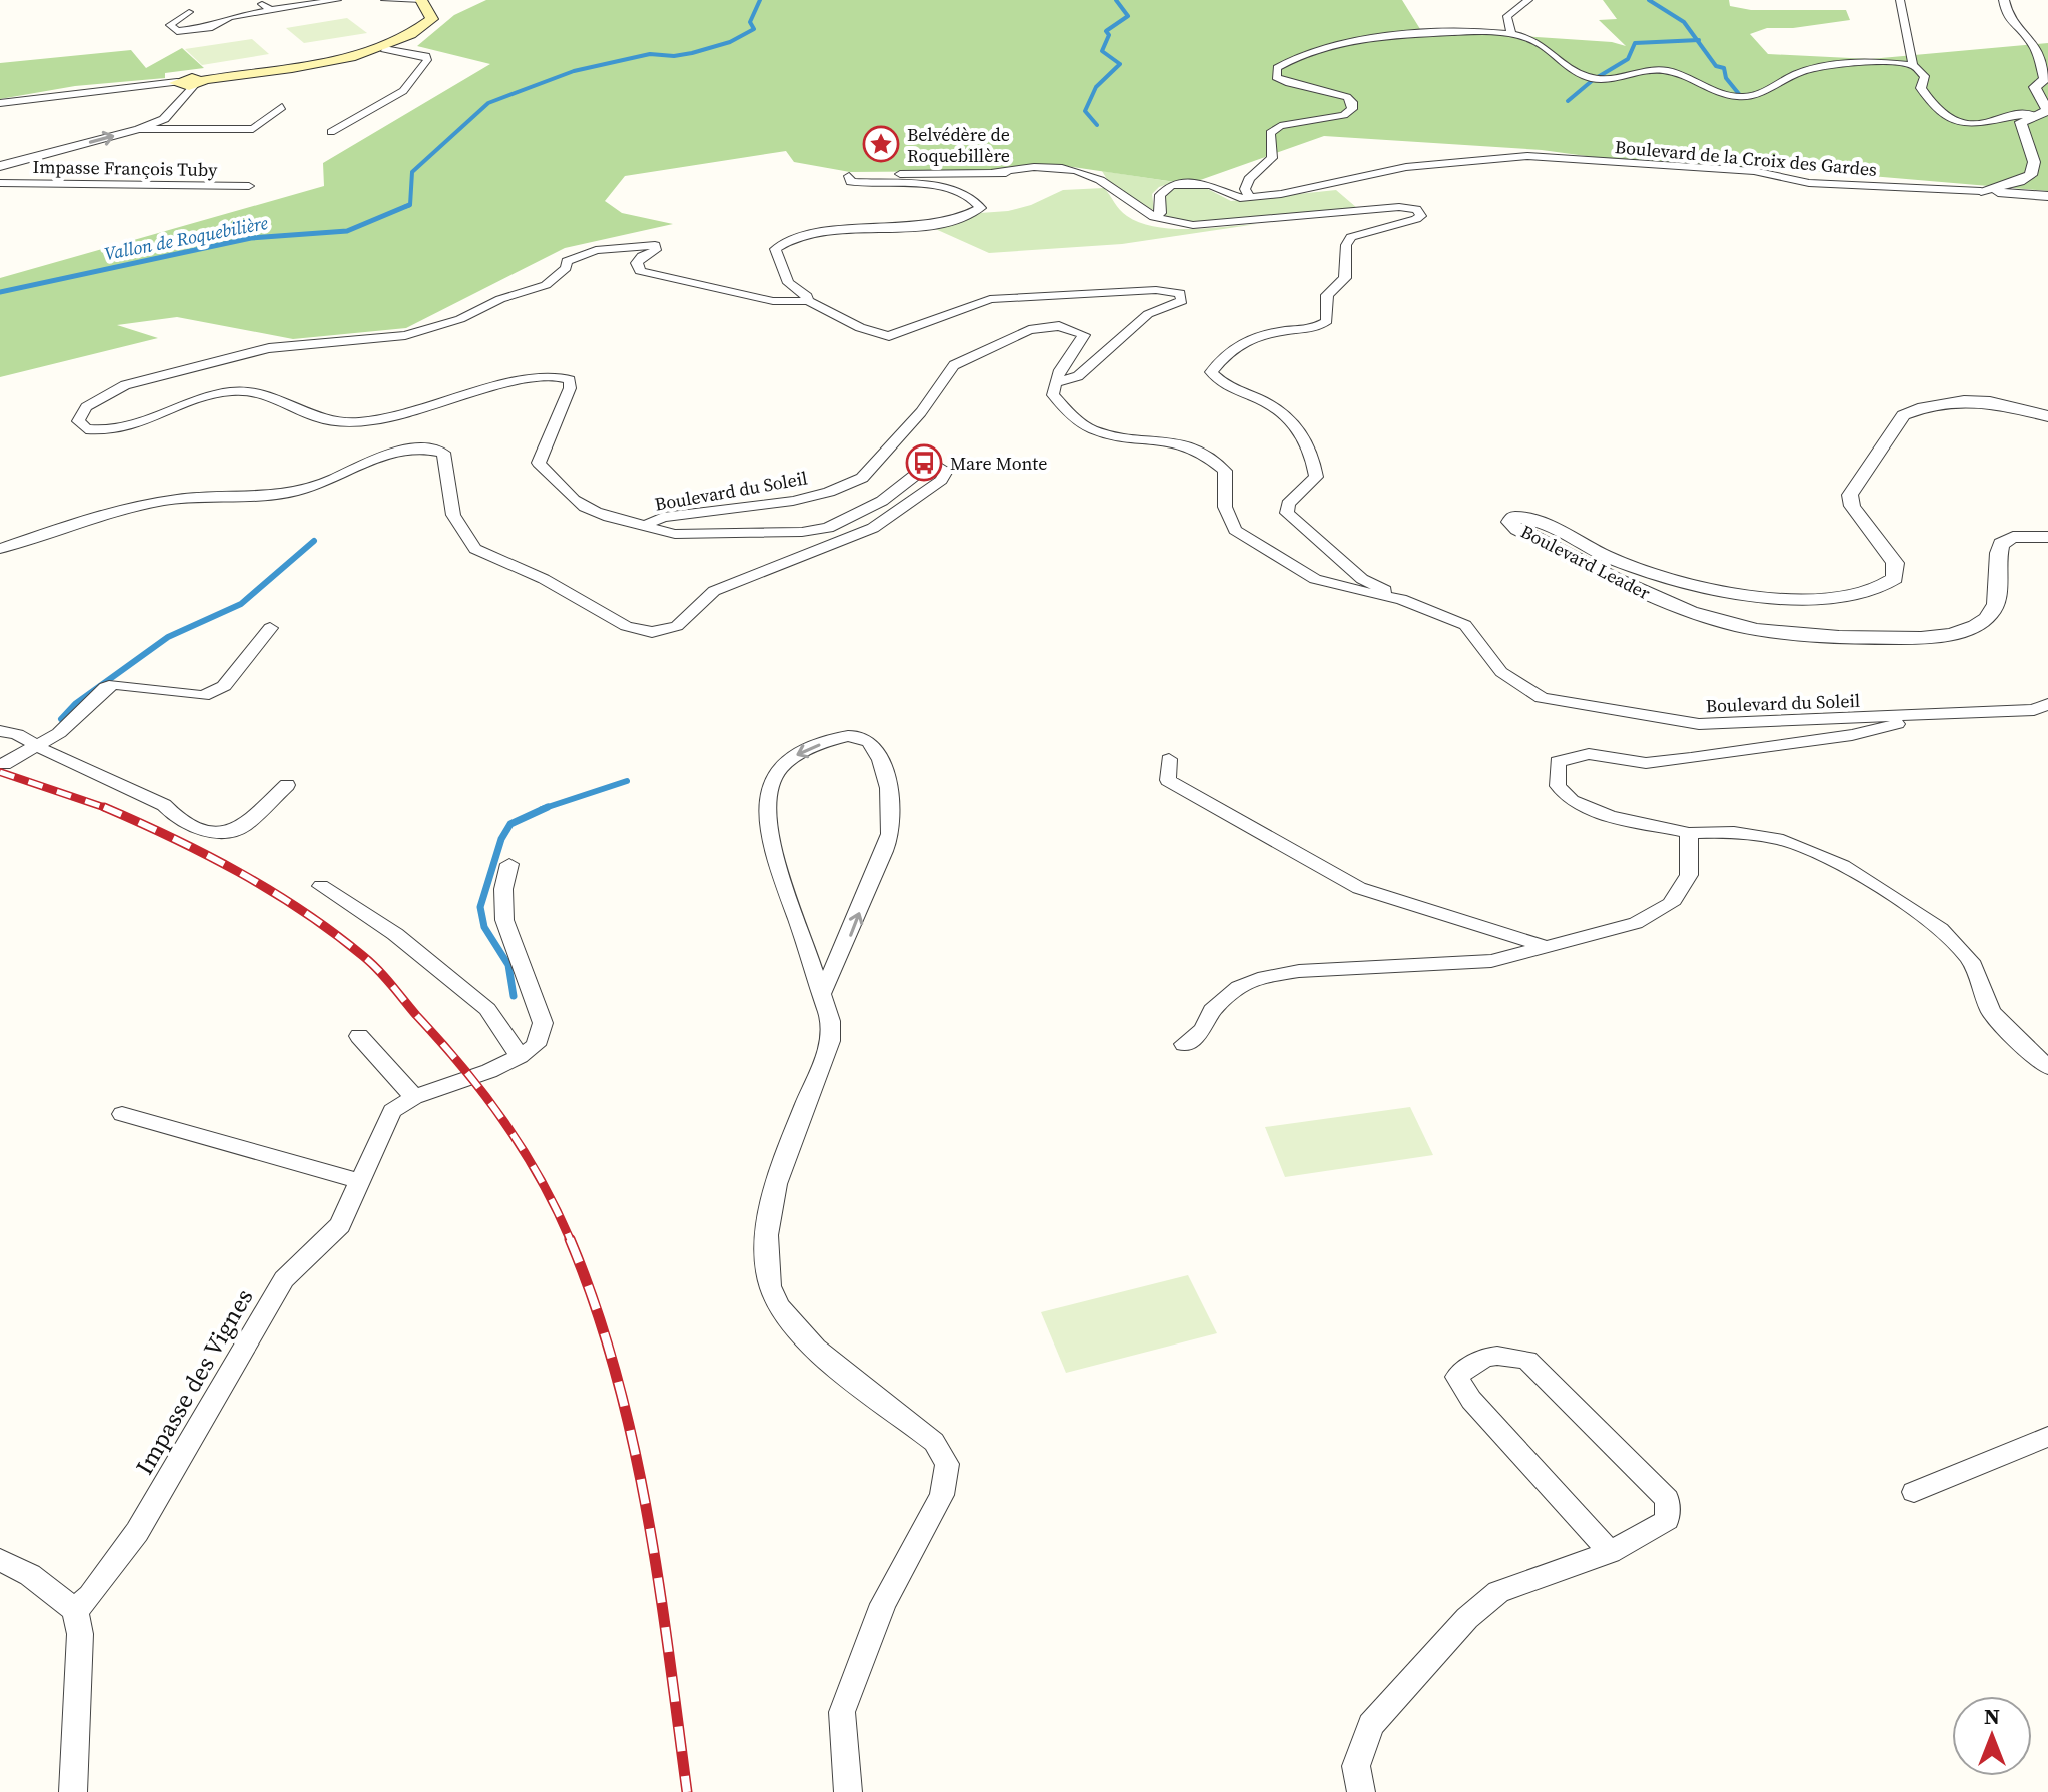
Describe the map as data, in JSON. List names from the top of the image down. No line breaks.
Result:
{"streets":{"street":["Boulevard de la Croix des Gardes","Impasse François Tuby","Boulevard du Soleil","Boulevard Leader","Impasse des Vignes"]},"water":["Vallon de Roquebilière"],"places":{"place":["Belvédère de Roquebillère"],"bus stop":["Mare Monte"]},"north":"top"}
